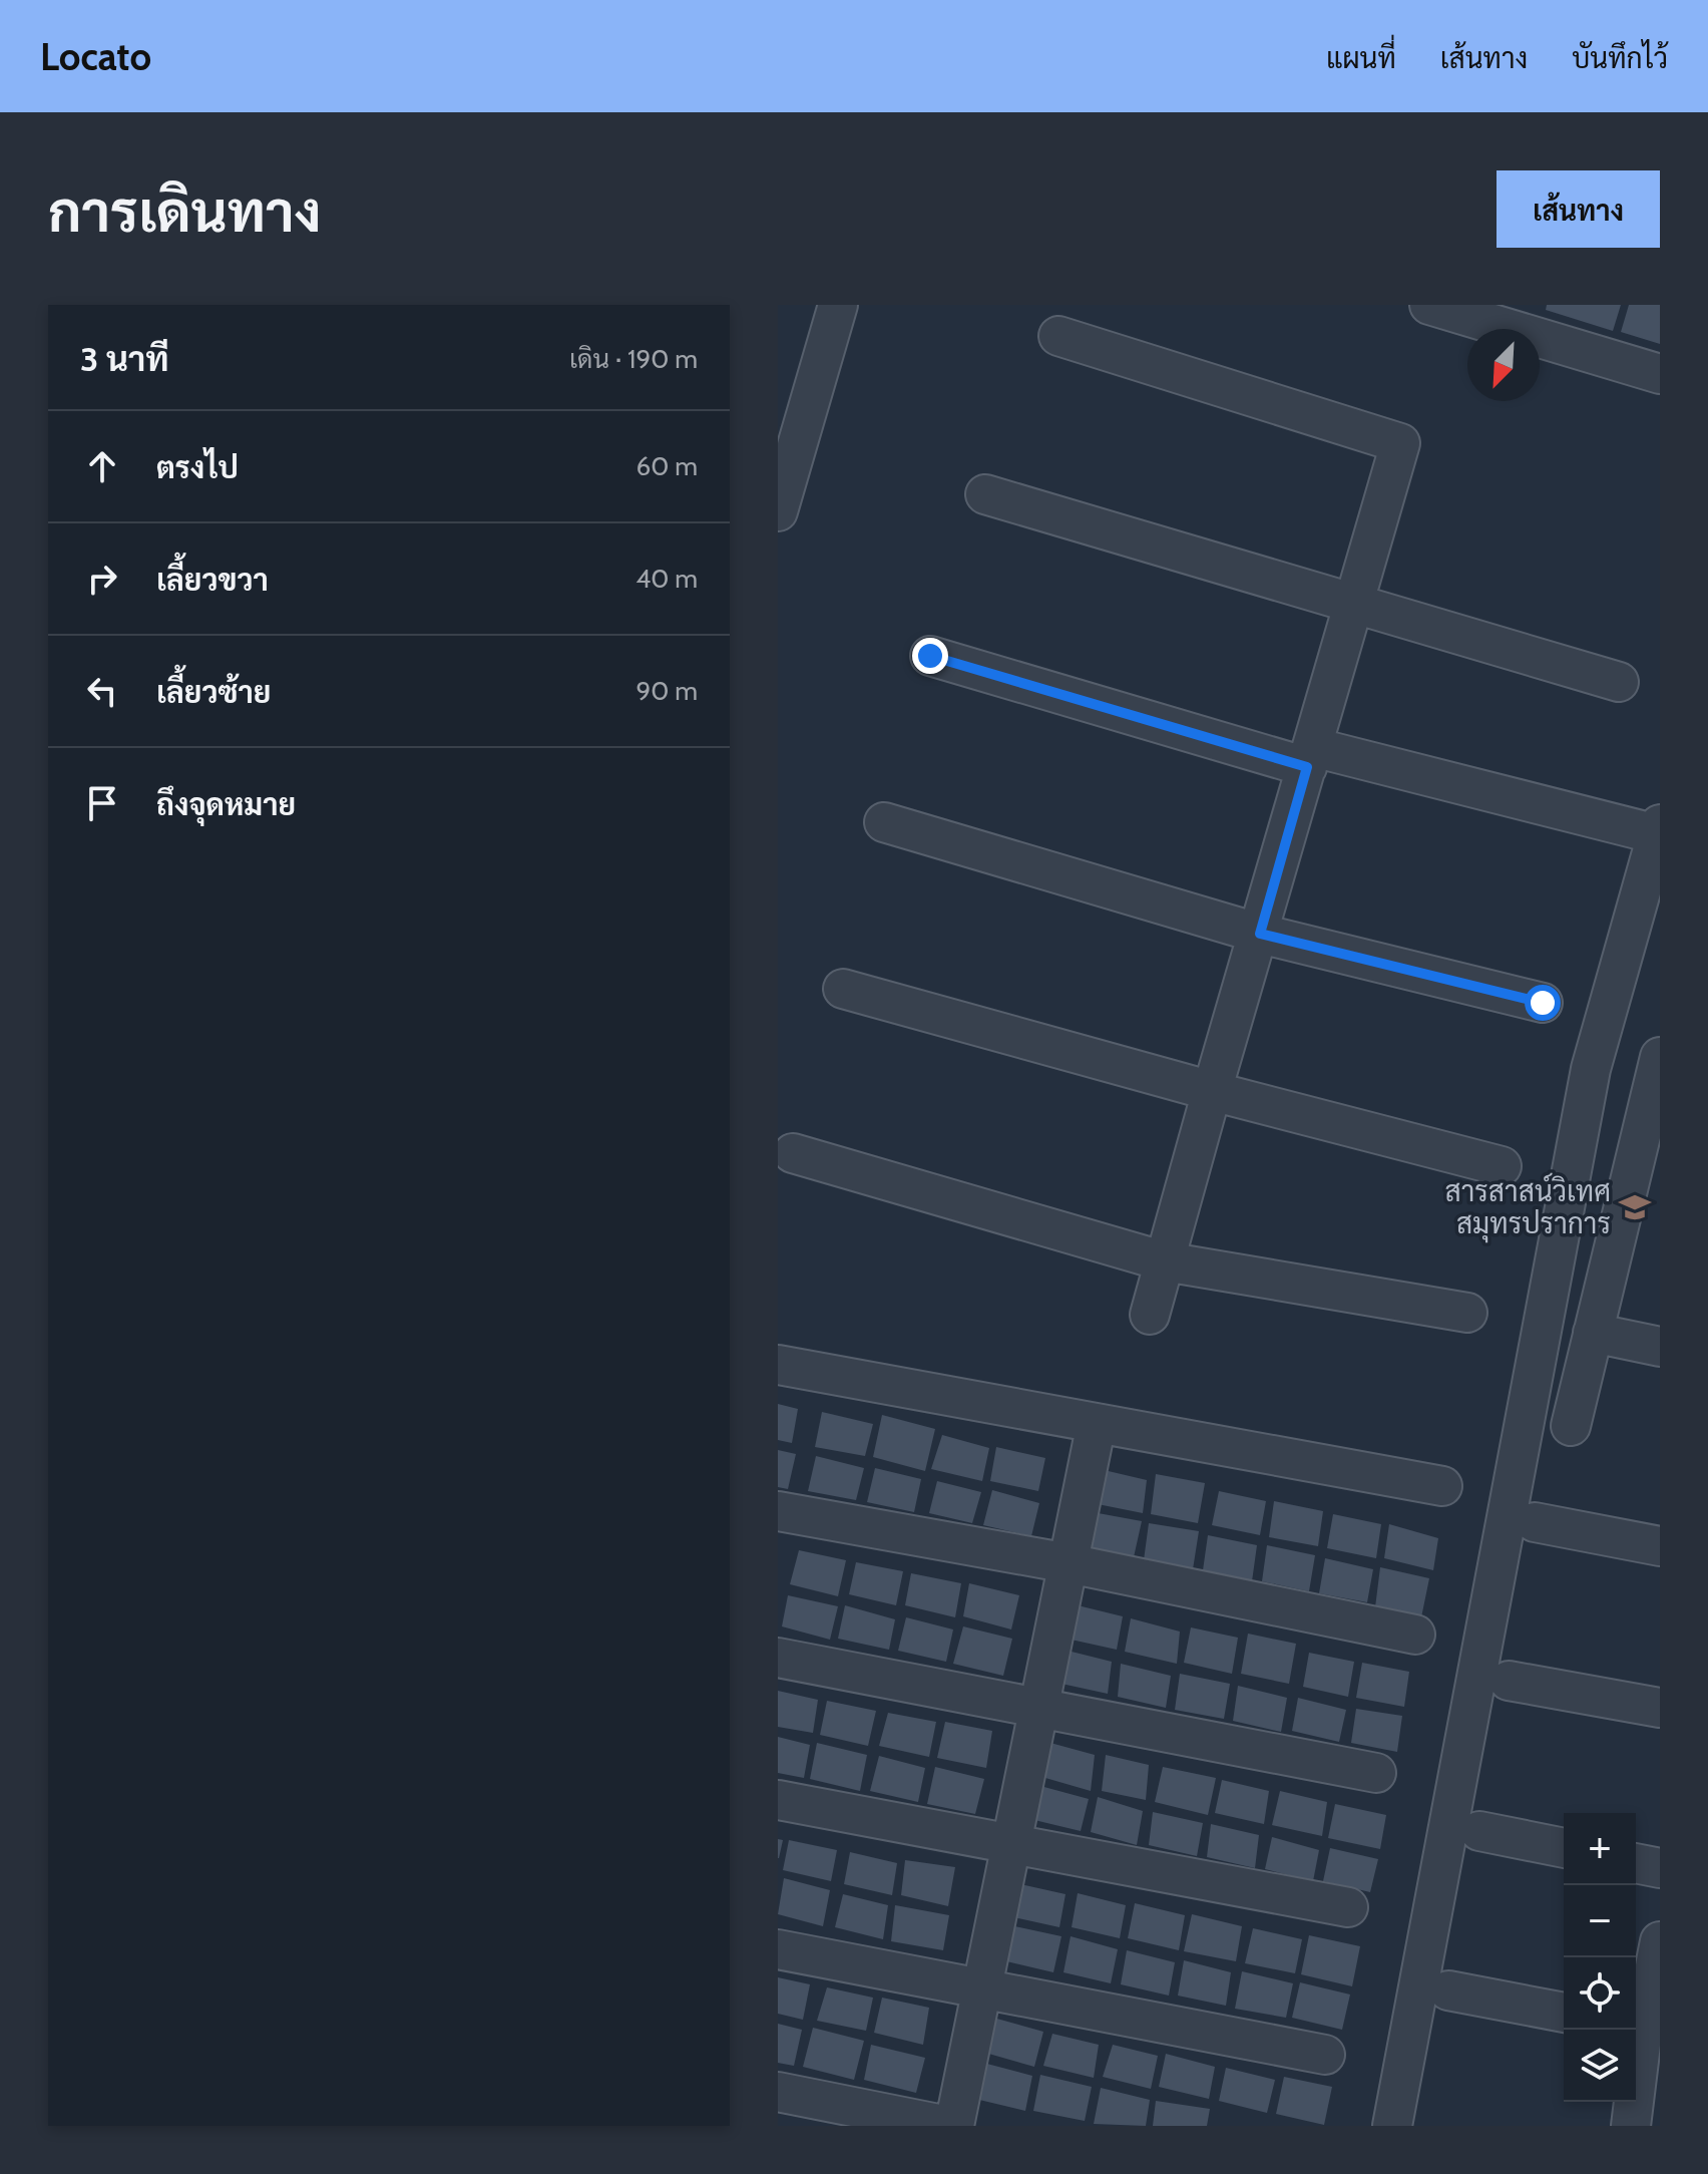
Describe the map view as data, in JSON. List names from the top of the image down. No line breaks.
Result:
{"places":{"school or university":["สารสาสน์วิเทศ สมุทรปราการ"]},"north":"bottom left","page":{"header":"Locato","nav":["แผนที่","เส้นทาง","บันทึกไว้"],"buttons":"เส้นทาง","title":"การเดินทาง","heading":["3 นาที","เดิน · 190 m"],"list":[["ตรงไป","60 m"],["เลี้ยวขวา","40 m"],["เลี้ยวซ้าย","90 m"],"ถึงจุดหมาย"],"map_buttons":["+","−"]}}
